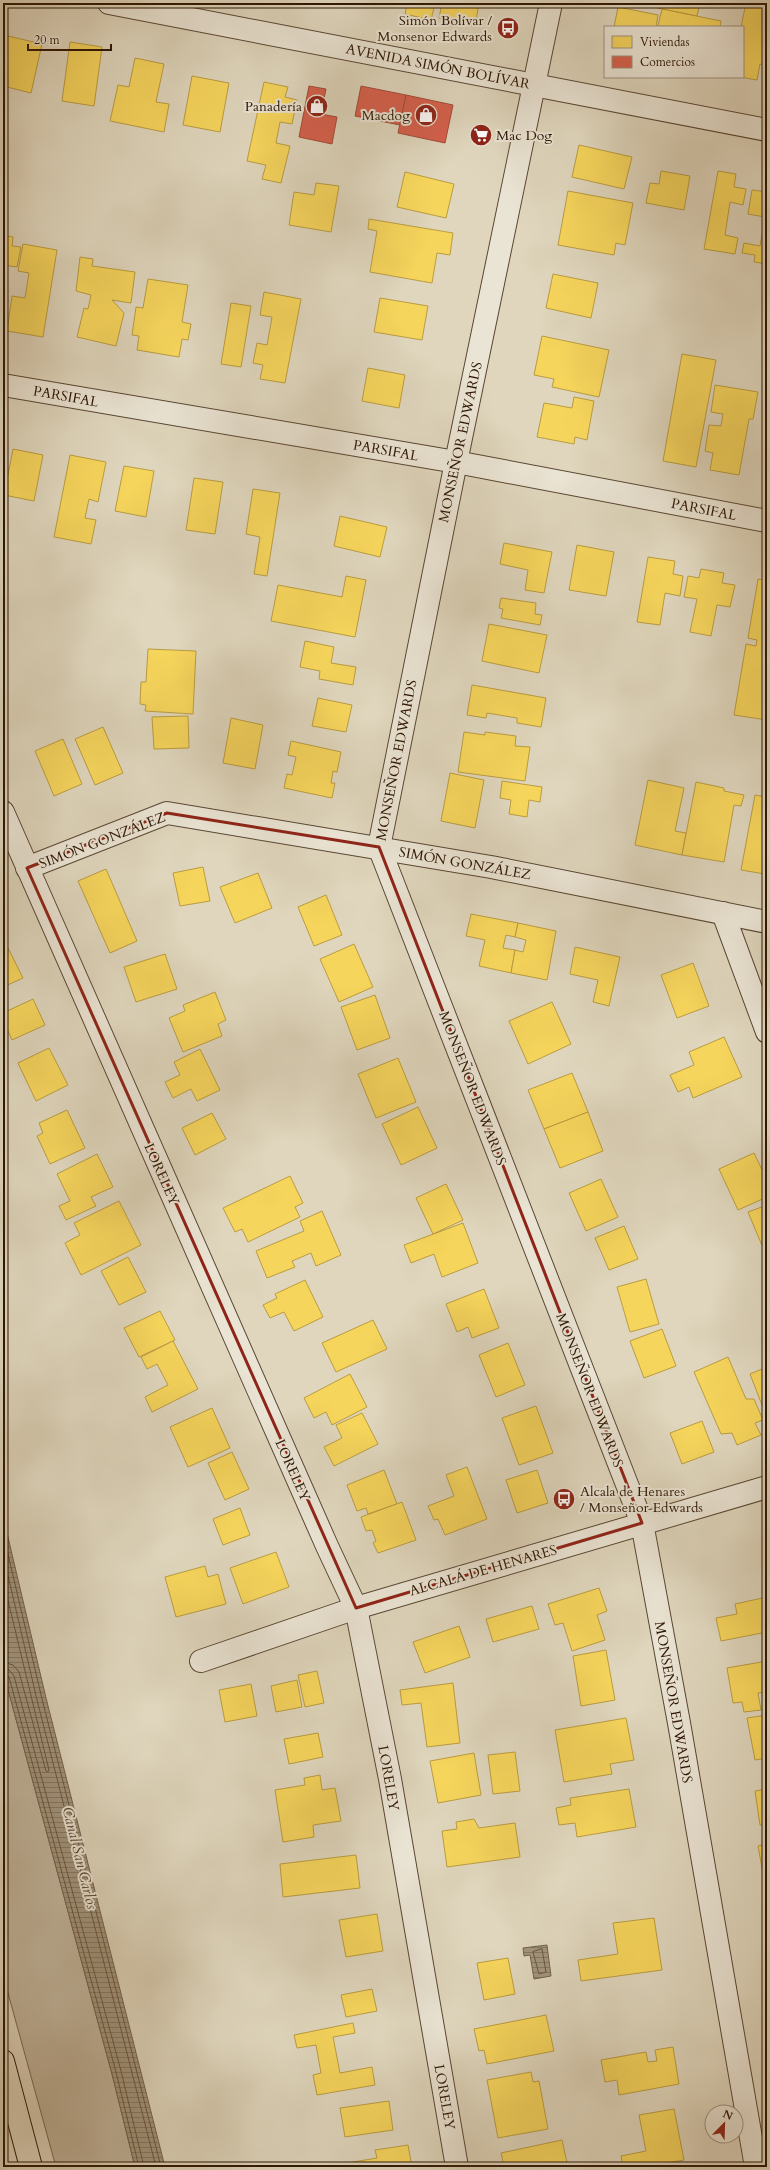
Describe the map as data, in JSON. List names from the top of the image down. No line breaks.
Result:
{"streets":{"street":["AVENIDA SIMÓN BOLÍVAR","PARSIFAL","MONSEÑOR EDWARDS","SIMÓN GONZÁLEZ","LORELEY","ALCALÁ DE HENARES"]},"crossings":[["AVENIDA SIMÓN BOLÍVAR","MONSEÑOR EDWARDS"],["PARSIFAL","MONSEÑOR EDWARDS"],["MONSEÑOR EDWARDS","SIMÓN GONZÁLEZ"],["MONSEÑOR EDWARDS","ALCALÁ DE HENARES"],["SIMÓN GONZÁLEZ","LORELEY"],["LORELEY","ALCALÁ DE HENARES"]],"water":["Canal San Carlos"],"places":{"bus stop":["Simón Bolívar / Monsenor Edwards","Alcala de Henares / Monseñor Edwards"],"shop":["Panadería","Macdog"],"supermarket":["Mac Dog"]},"legend":["Viviendas","Comercios"],"scale_bar":"20 m","north":"top right"}
